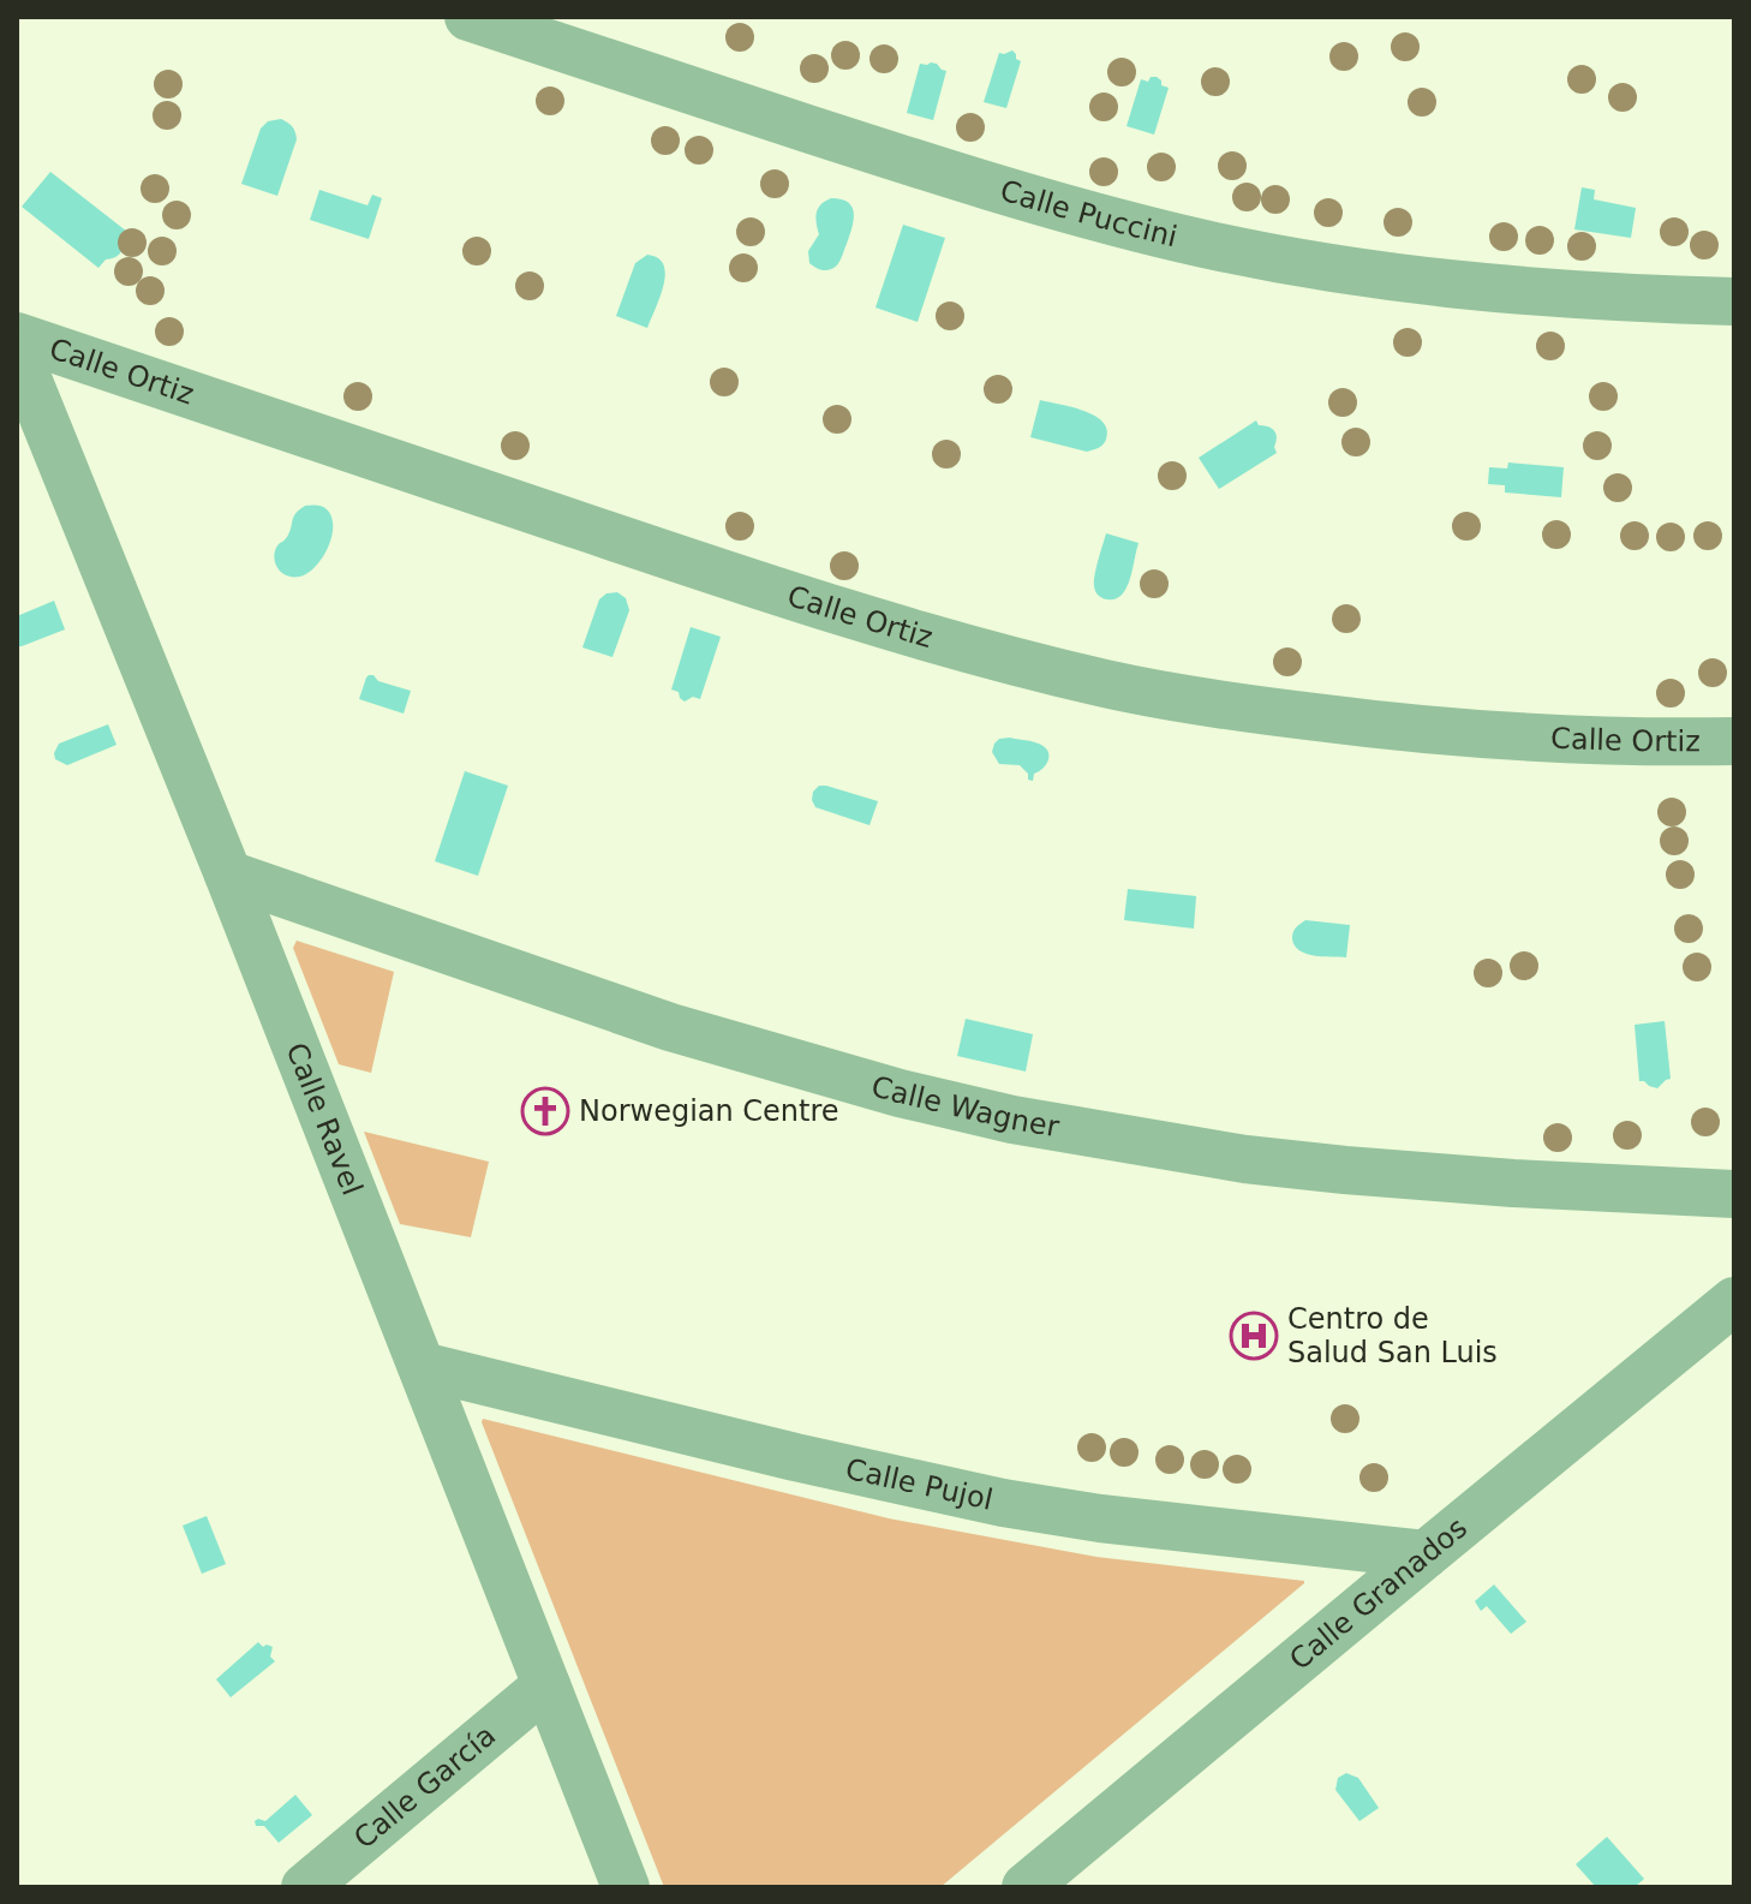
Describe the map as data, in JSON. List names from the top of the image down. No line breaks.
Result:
{"streets":{"street":["Calle Puccini","Calle Ortiz","Calle Wagner","Calle Ravel","Calle Pujol","Calle Granados","Calle García"]},"crossings":[["Calle Wagner","Calle Ravel"],["Calle Ravel","Calle Pujol"],["Calle Ravel","Calle García"],["Calle Pujol","Calle Granados"]],"places":{"church":["Norwegian Centre"],"hospital":["Centro de Salud San Luis"]}}
